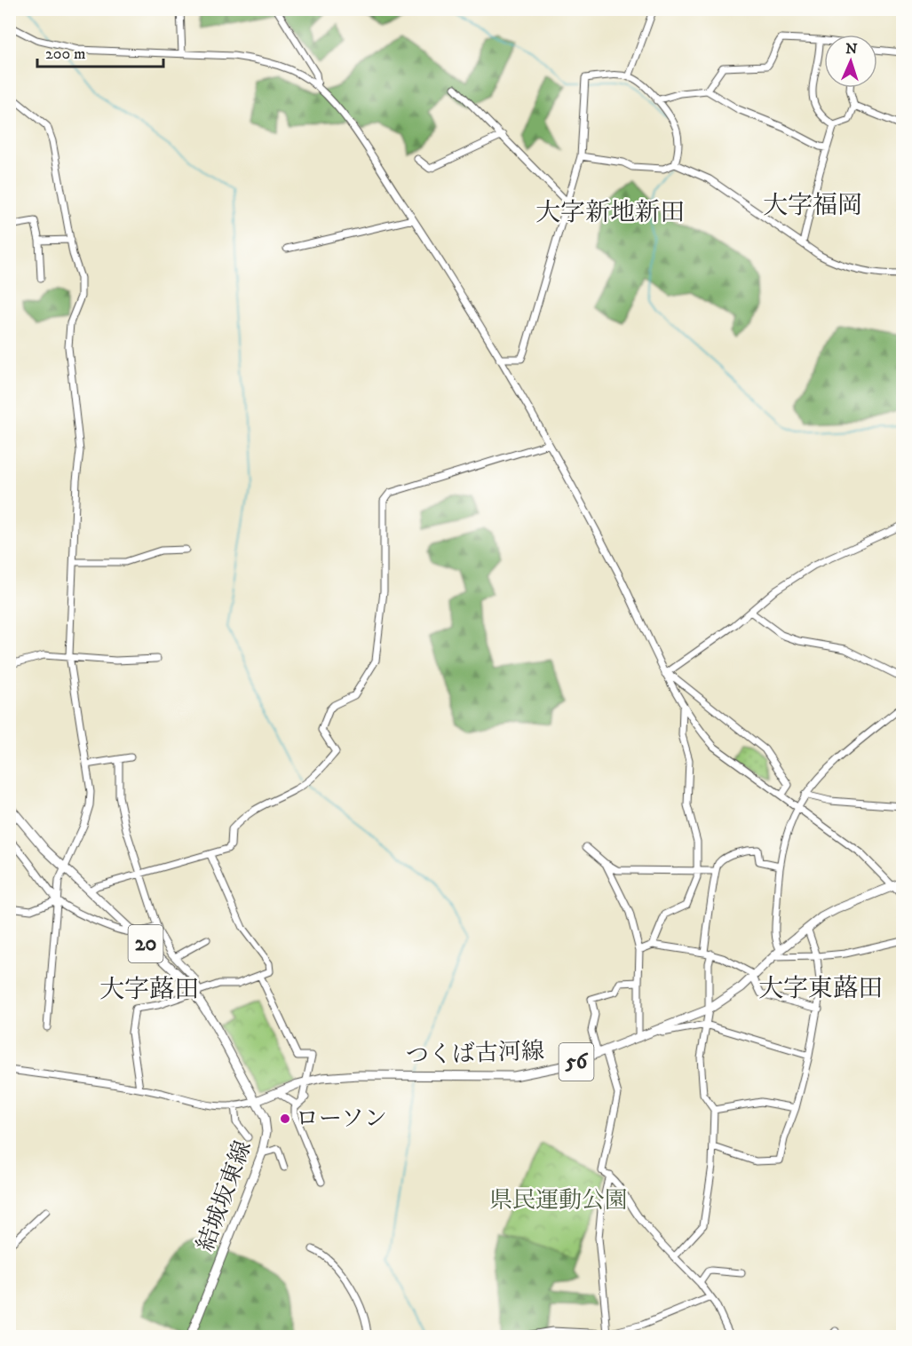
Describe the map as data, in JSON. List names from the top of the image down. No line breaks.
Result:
{"streets":{"main road":["20","つくば古河線","56","結城坂東線"]},"crossings":[["つくば古河線","結城坂東線"]],"districts":["大字福岡","大字新地新田","大字東蕗田","大字蕗田"],"parks":["県民運動公園"],"places":["ローソン"],"scale_bar":"200 m","north":"top"}
